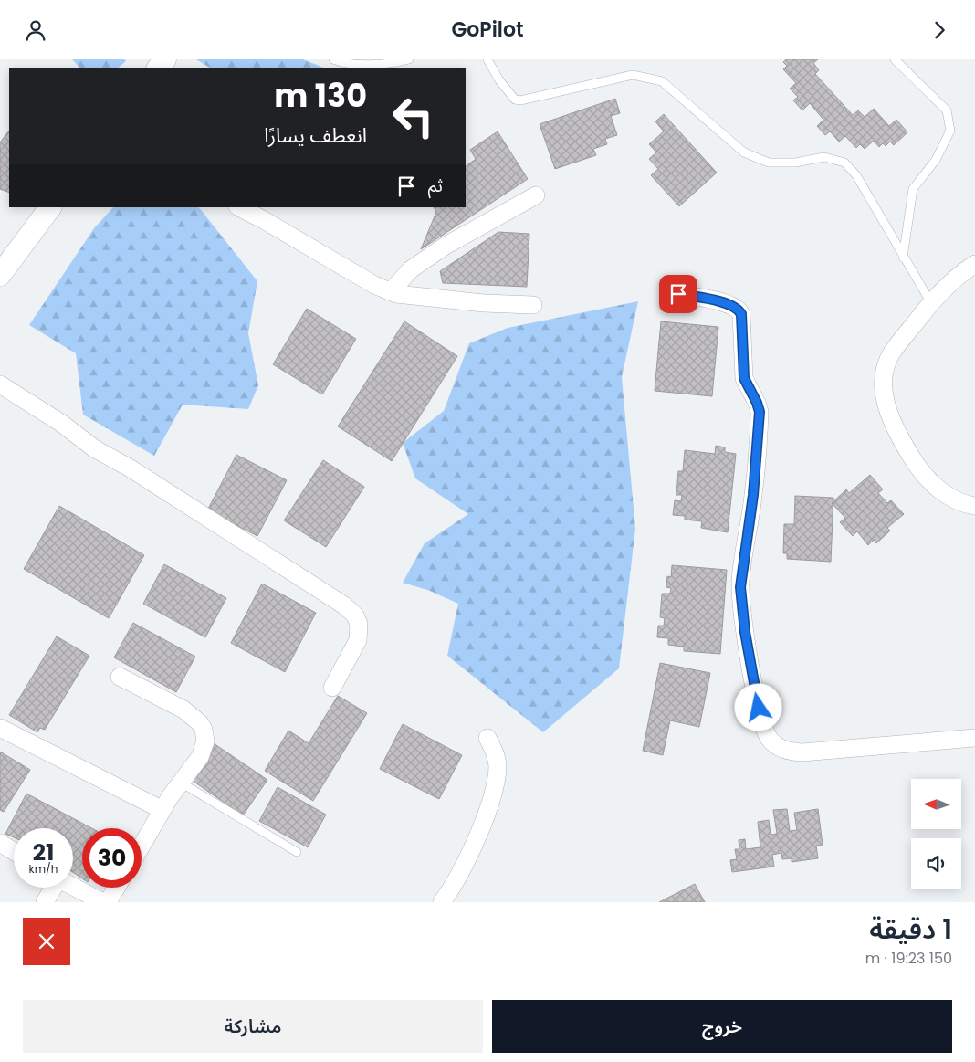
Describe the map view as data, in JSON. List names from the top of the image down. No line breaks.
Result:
{"north":"left","page":{"header":"GoPilot","turn":["130 m","انعطف يسارًا"],"then":"ثم","speed":"21 km/h","limit":"30","heading":["1 دقيقة","150 m · 19:23"],"buttons":["خروج","مشاركة"]}}
